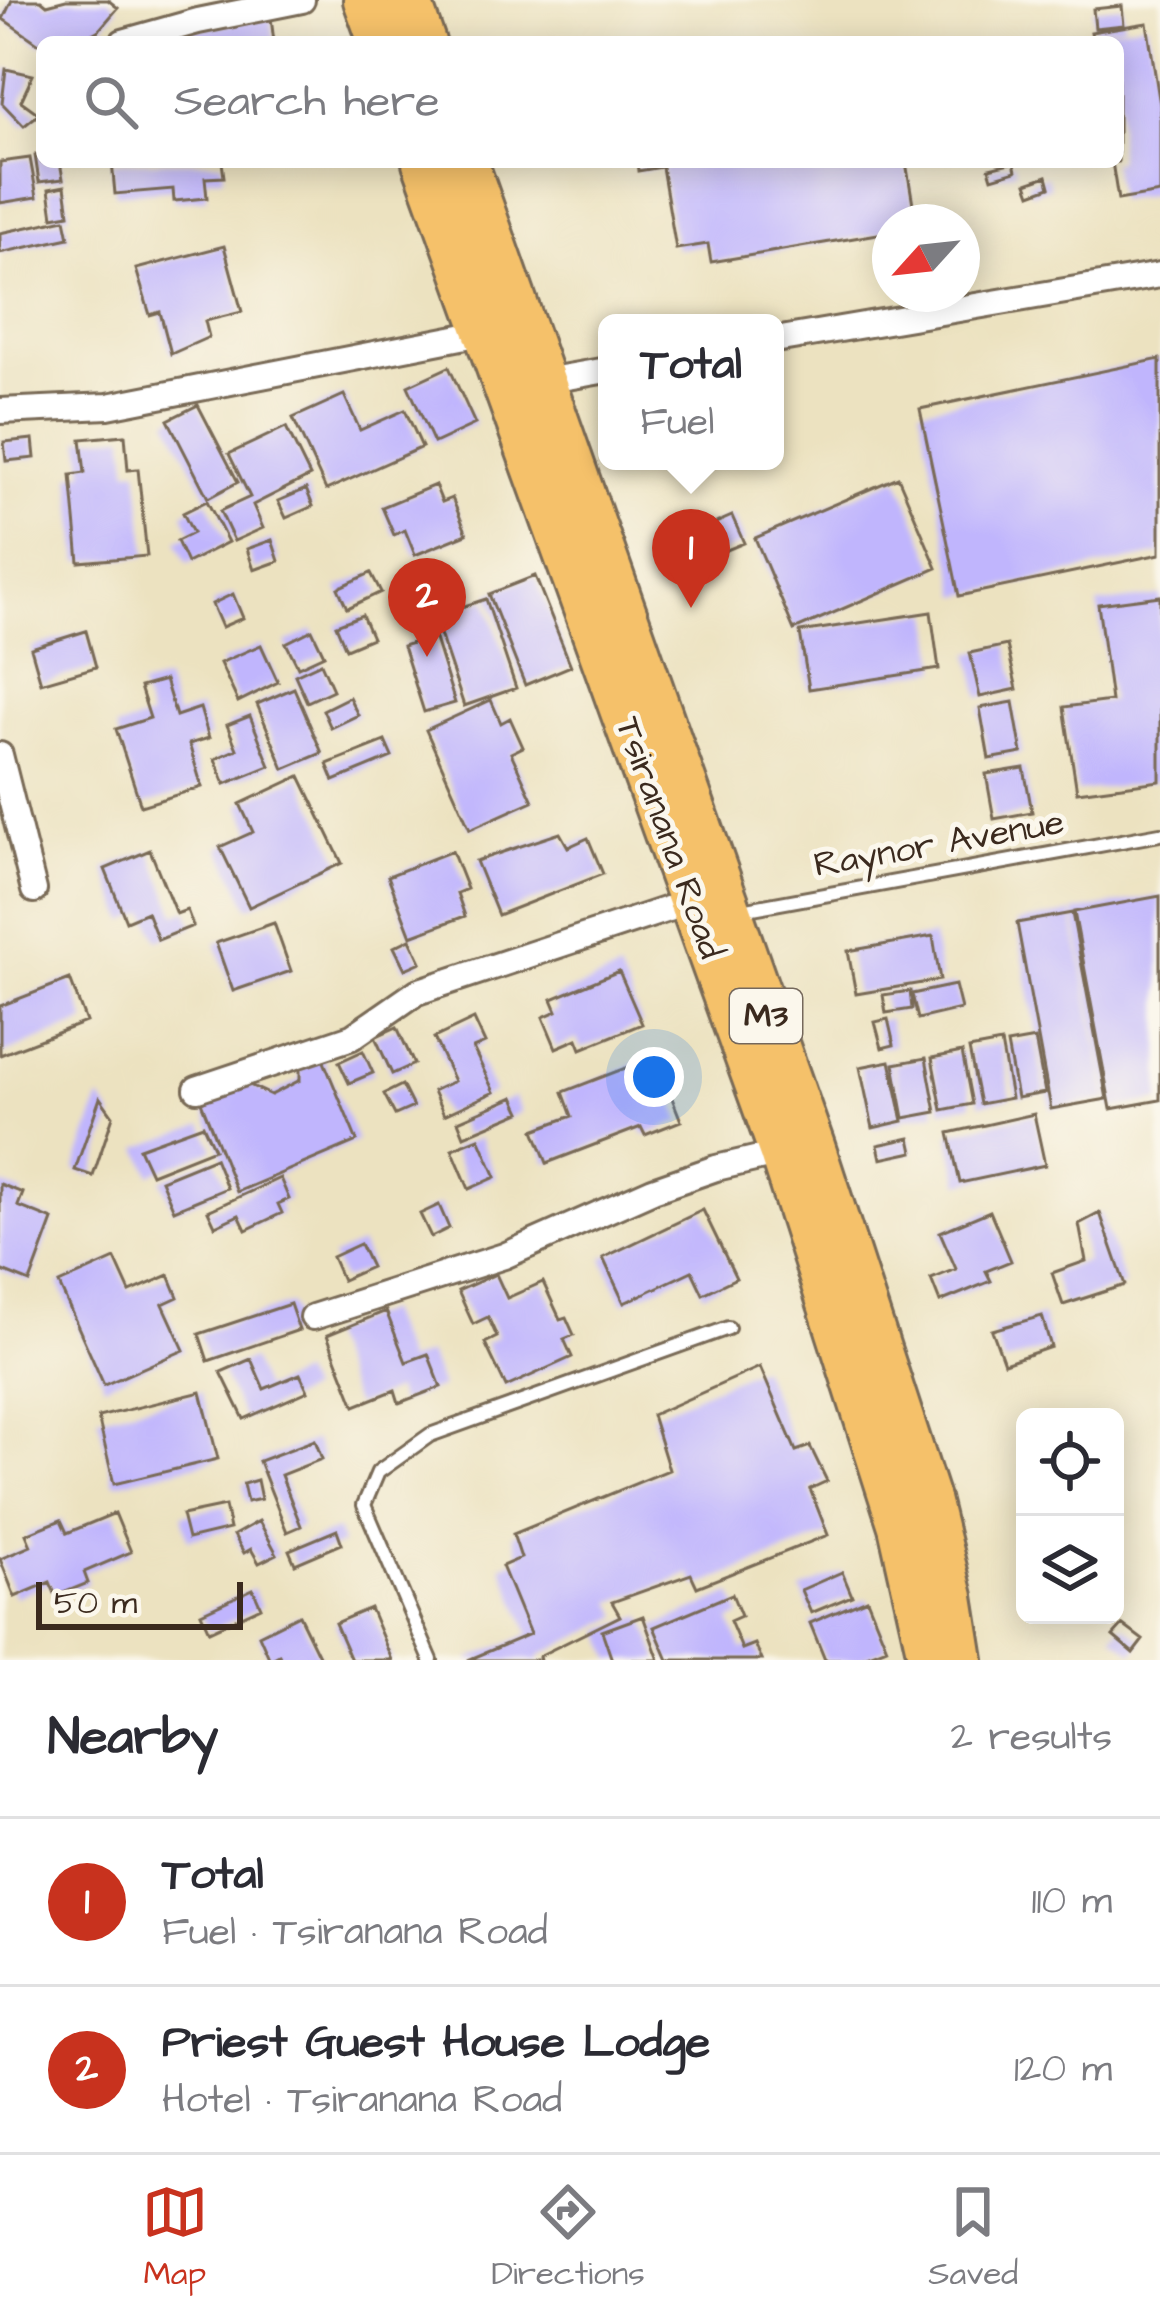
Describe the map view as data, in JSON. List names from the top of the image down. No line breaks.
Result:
{"streets":{"highway":["Tsiranana Road","M3"],"lane":["Raynor Avenue"]},"crossings":[["Tsiranana Road","Raynor Avenue"]],"scale_bar":"50 m","north":"bottom left","page":{"search":"Search here","popup":["Total","Fuel"],"pins":["1","2"],"scale":"50 m","heading":["Nearby","2 results"],"list":[{"mark":"1","name":"Total","note":"Fuel · Tsiranana Road","value":"110 m"},{"mark":"2","name":"Priest Guest House Lodge","note":"Hotel · Tsiranana Road","value":"120 m"}],"nav":["Map","Directions","Saved"]}}
